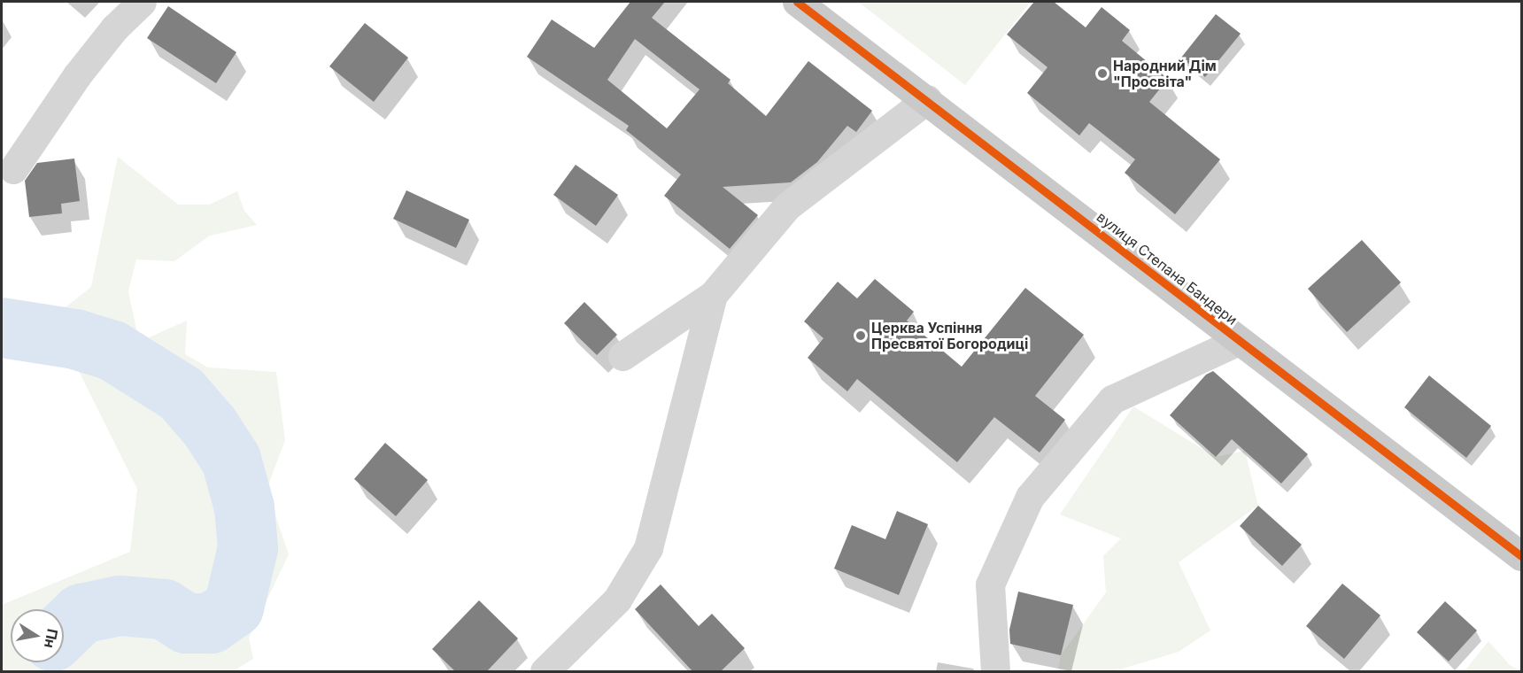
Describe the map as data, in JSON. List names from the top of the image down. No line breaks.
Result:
{"streets":{"main road":["вулиця Степана Бандери"]},"places":["Народний Дім \"Просвіта\"","Церква Успіння Пресвятої Богородиці"],"north":"right"}
